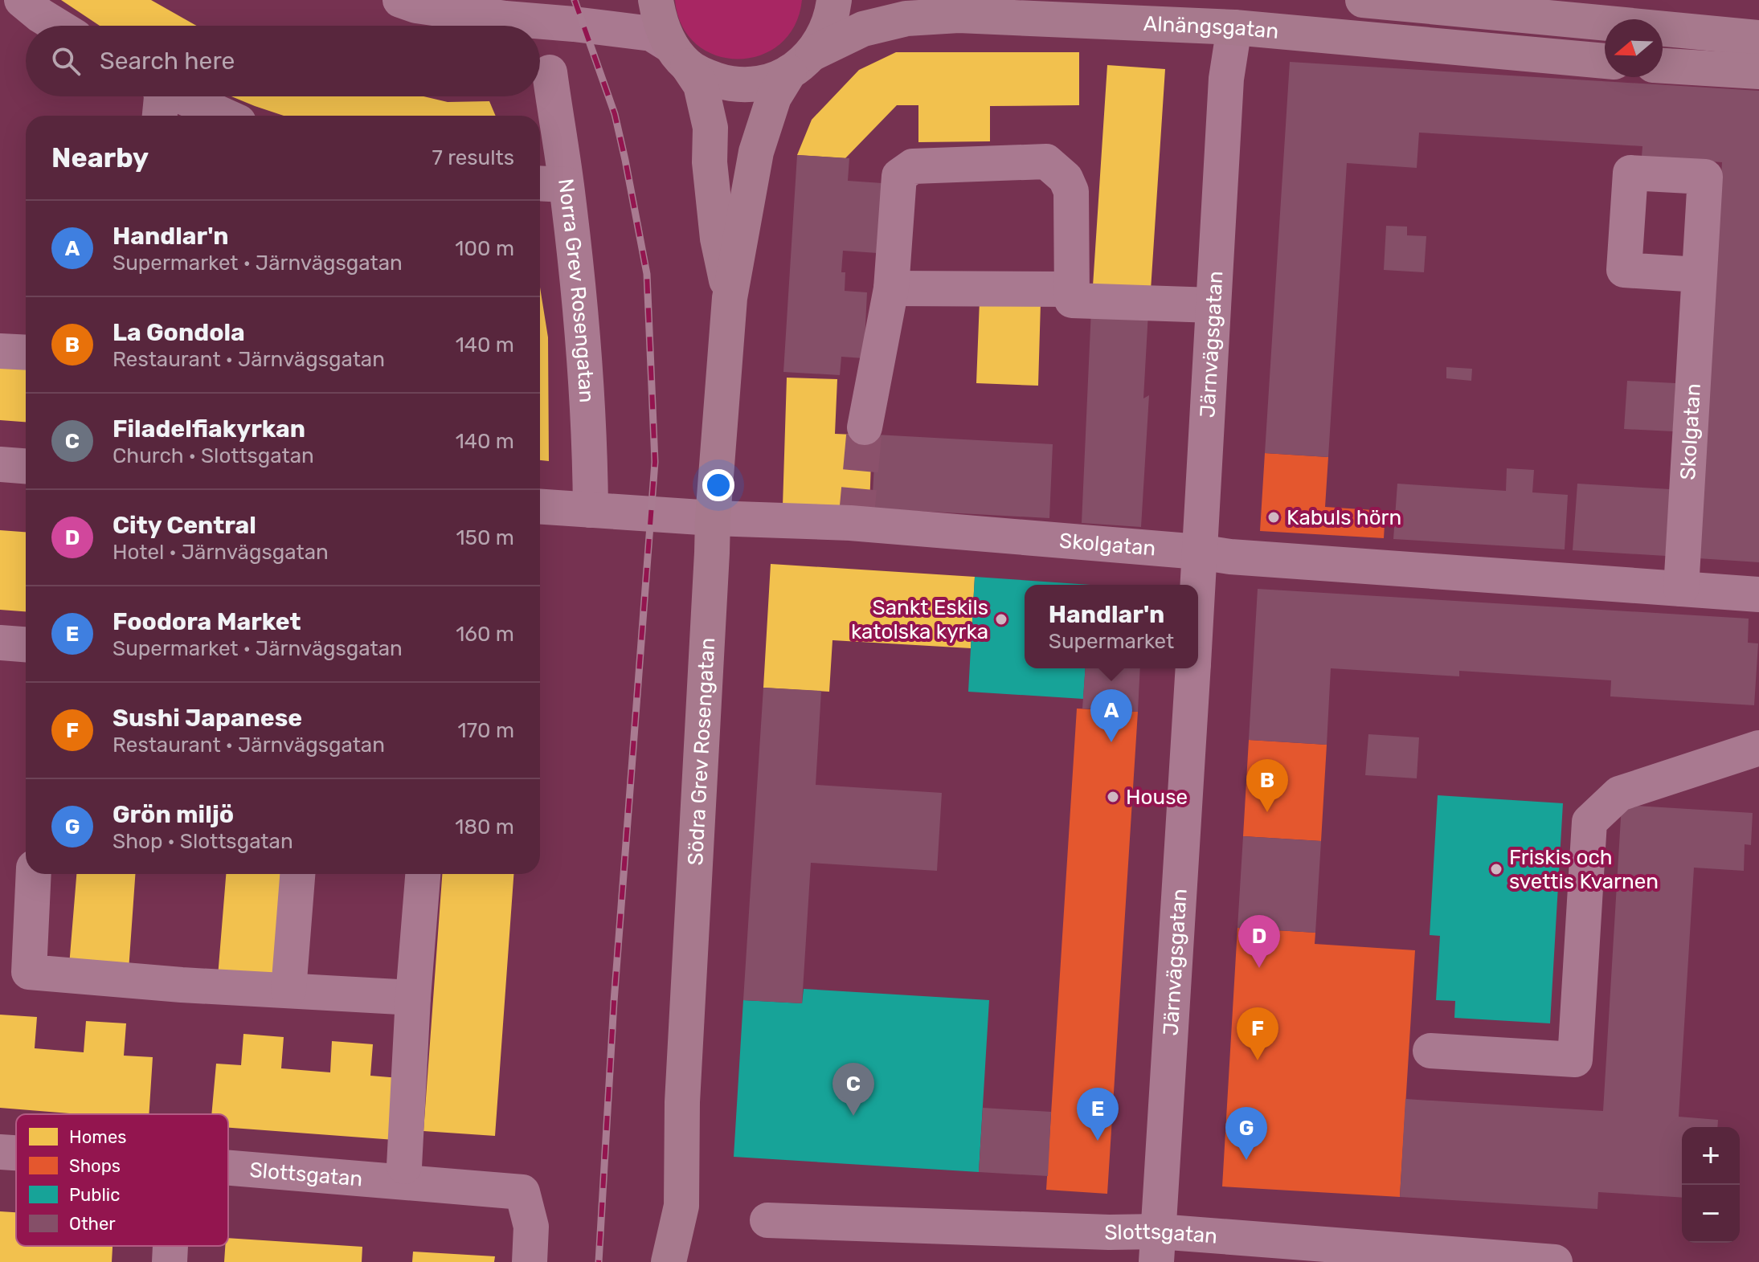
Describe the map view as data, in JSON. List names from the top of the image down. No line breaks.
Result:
{"streets":{"main road":["Alnängsgatan","Södra Grev Rosengatan"],"street":["Norra Grev Rosengatan","Järnvägsgatan","Skolgatan","Slottsgatan"]},"crossings":[["Alnängsgatan","Järnvägsgatan"],["Alnängsgatan","Södra Grev Rosengatan"],["Norra Grev Rosengatan","Skolgatan"],["Järnvägsgatan","Skolgatan"],["Järnvägsgatan","Slottsgatan"],["Skolgatan","Södra Grev Rosengatan"]],"places":["Kabuls hörn","Sankt Eskils katolska kyrka","House","Friskis och svettis Kvarnen"],"legend":["Homes","Shops","Public","Other"],"north":"left","page":{"search":"Search here","heading":["Nearby","7 results"],"list":[{"mark":"A","name":"Handlar'n","note":"Supermarket · Järnvägsgatan","value":"100 m"},{"mark":"B","name":"La Gondola","note":"Restaurant · Järnvägsgatan","value":"140 m"},{"mark":"C","name":"Filadelfiakyrkan","note":"Church · Slottsgatan","value":"140 m"},{"mark":"D","name":"City Central","note":"Hotel · Järnvägsgatan","value":"150 m"},{"mark":"E","name":"Foodora Market","note":"Supermarket · Järnvägsgatan","value":"160 m"},{"mark":"F","name":"Sushi Japanese","note":"Restaurant · Järnvägsgatan","value":"170 m"},{"mark":"G","name":"Grön miljö","note":"Shop · Slottsgatan","value":"180 m"}],"popup":["Handlar'n","Supermarket"],"pins":["A","B","D","F","C","E","G"],"map_buttons":["+","−"]}}
